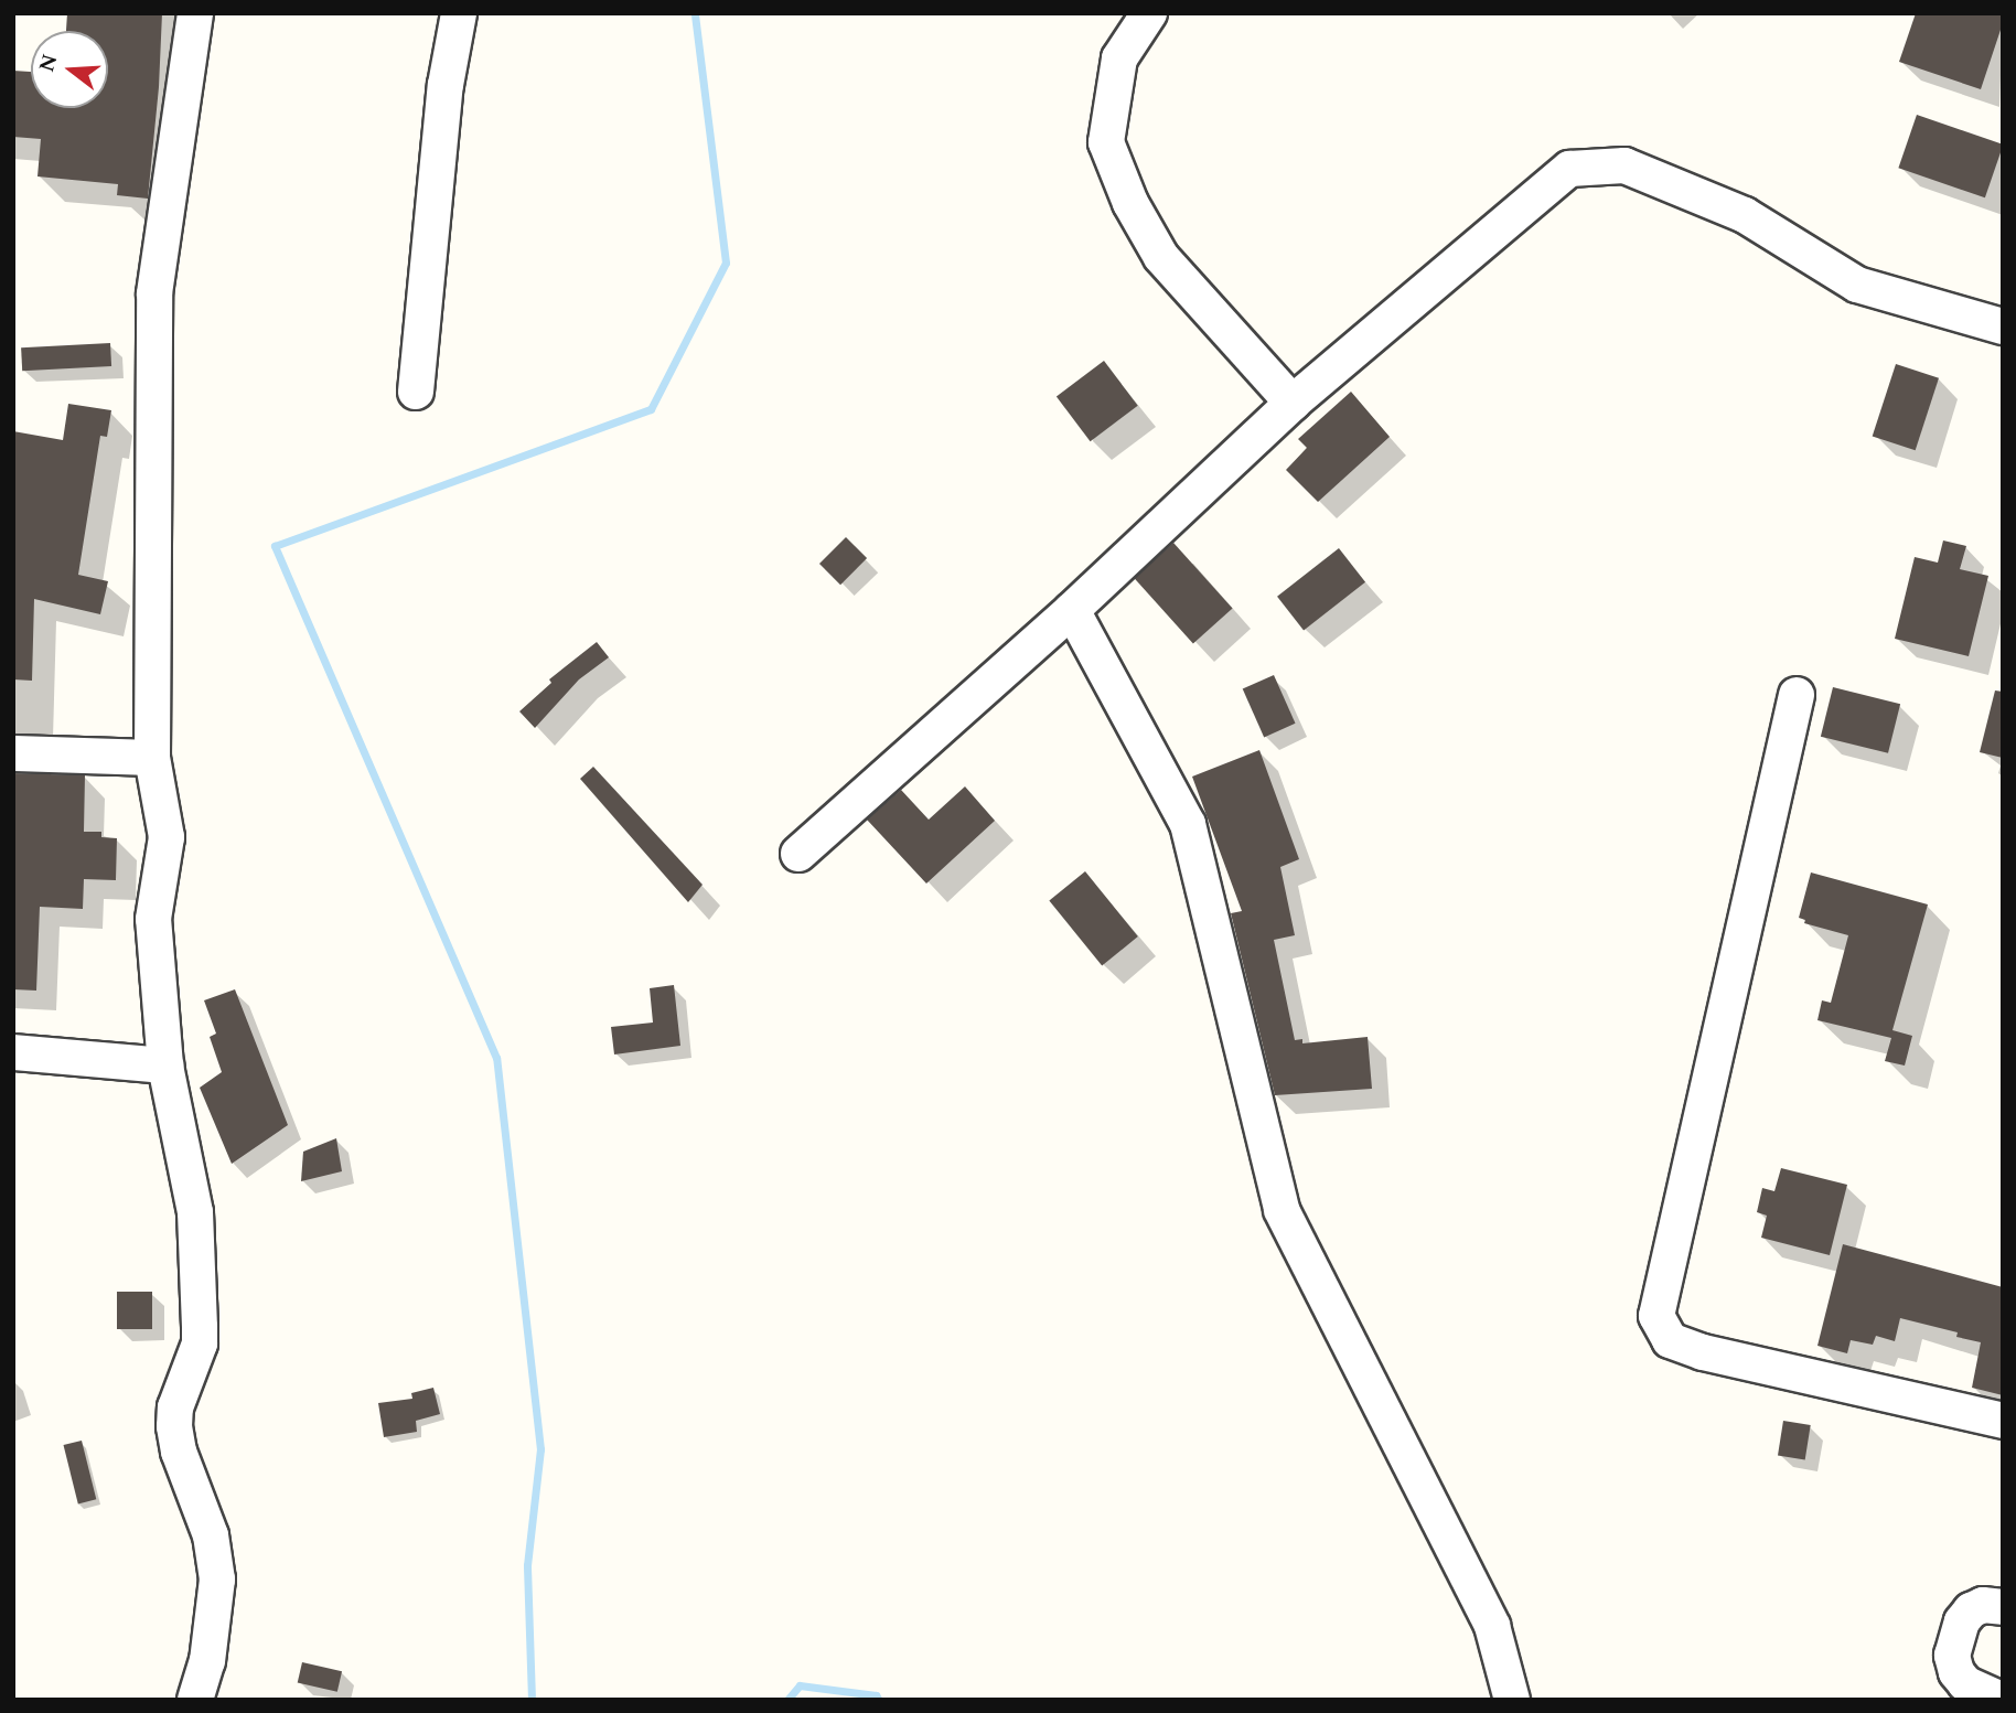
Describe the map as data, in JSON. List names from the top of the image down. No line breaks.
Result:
{"north":"left"}
